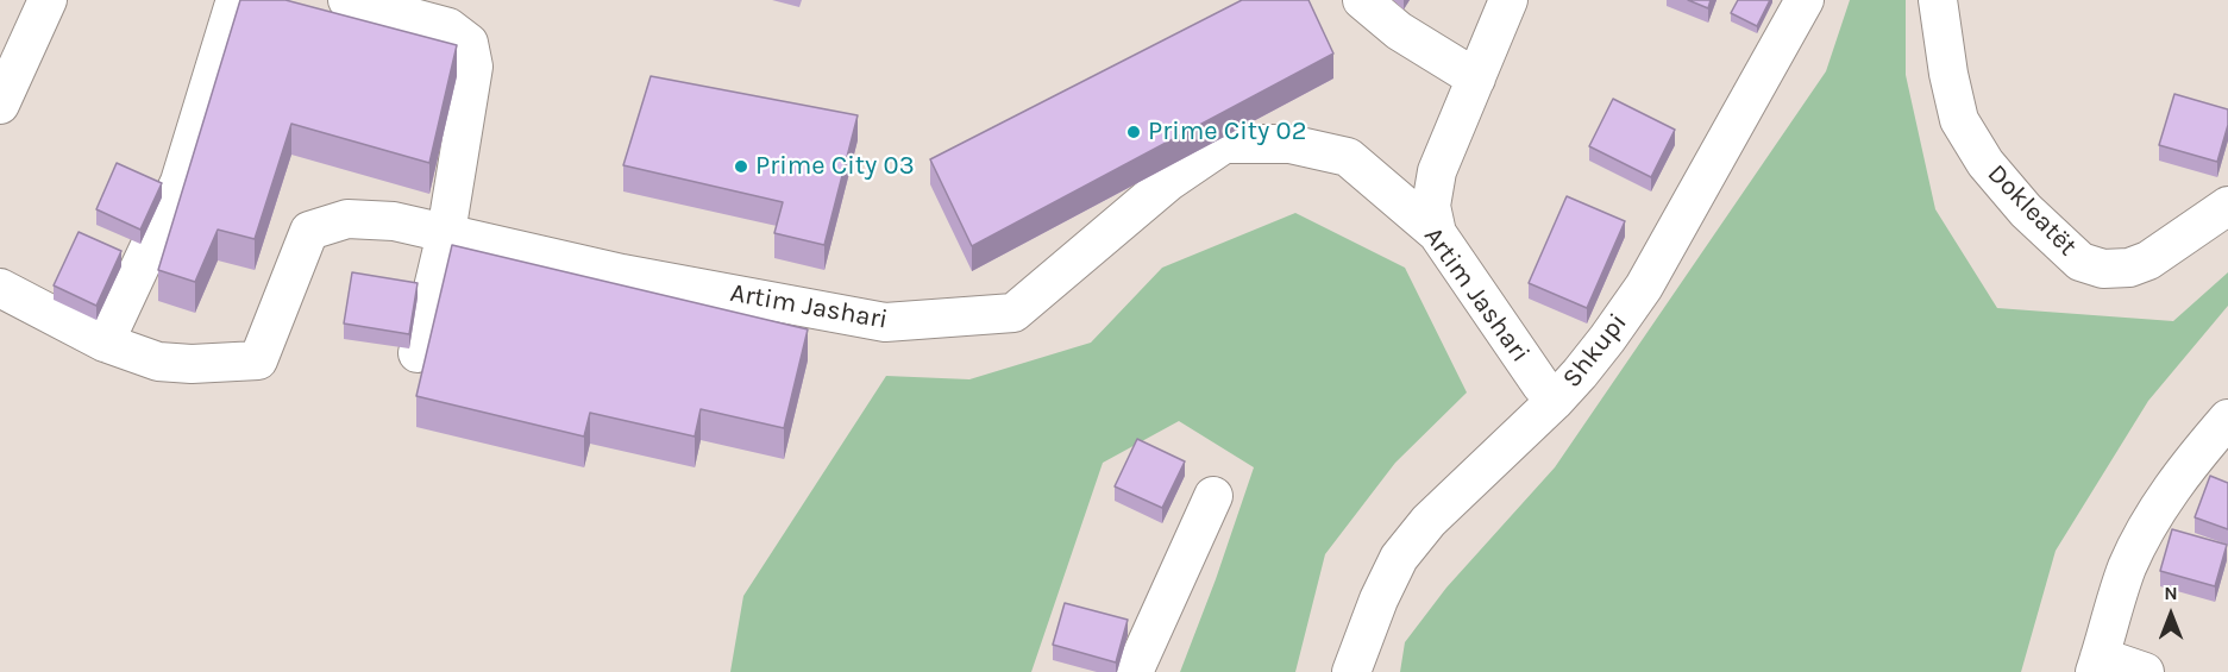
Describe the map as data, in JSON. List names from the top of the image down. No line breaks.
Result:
{"streets":{"street":["Dokleatët","Artim Jashari","Shkupi"]},"crossings":[["Artim Jashari","Shkupi"]],"places":["Prime City 02","Prime City 03"],"north":"top"}
